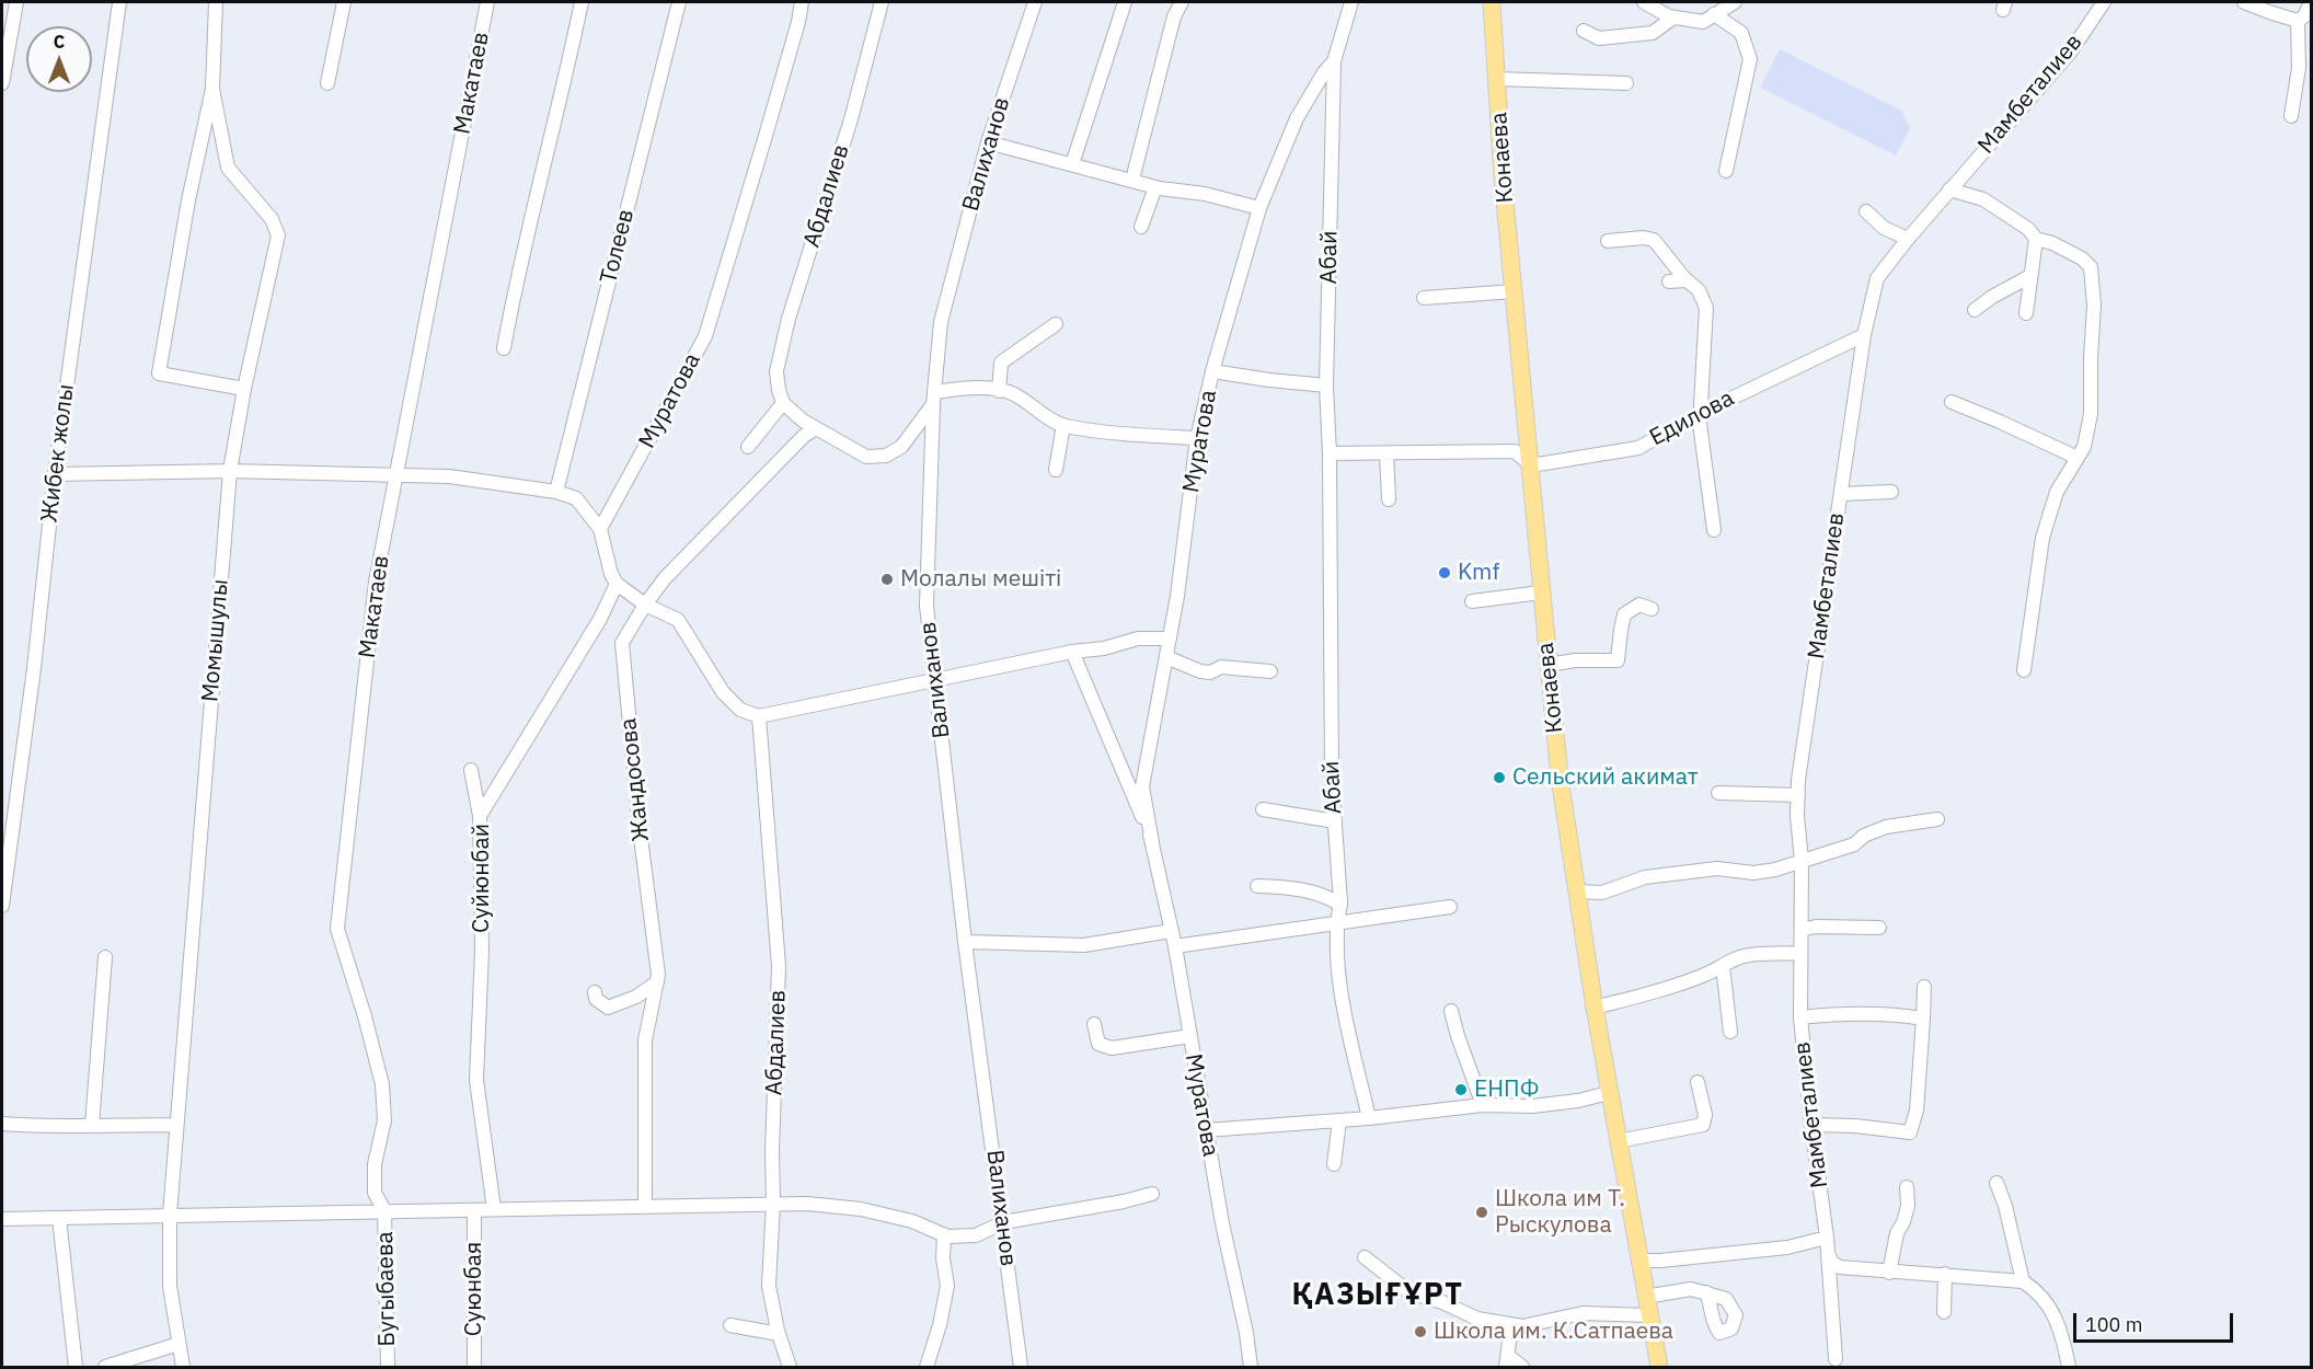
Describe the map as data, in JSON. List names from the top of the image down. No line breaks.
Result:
{"streets":{"main road":["Конаева"],"street":["Макатаев","Мамбеталиев","Валиханов","Абдалиев","Толеев","Абай","Муратова","Едилова","Жибек жолы","Момышулы","Жандосова","Суйюнбай","Бугыбаева","Суюнбая"]},"crossings":[["Макатаев","Бугыбаева"],["Мамбеталиев","Едилова"],["Конаева","Едилова"],["Абай","Муратова"]],"districts":["ҚАЗЫҒҰРТ"],"places":["Kmf","Молалы мешіті","Сельский акимат","ЕНПФ","Школа им Т. Рыскулова","Школа им. К.Сатпаева"],"scale_bar":"100 m","north":"top"}
